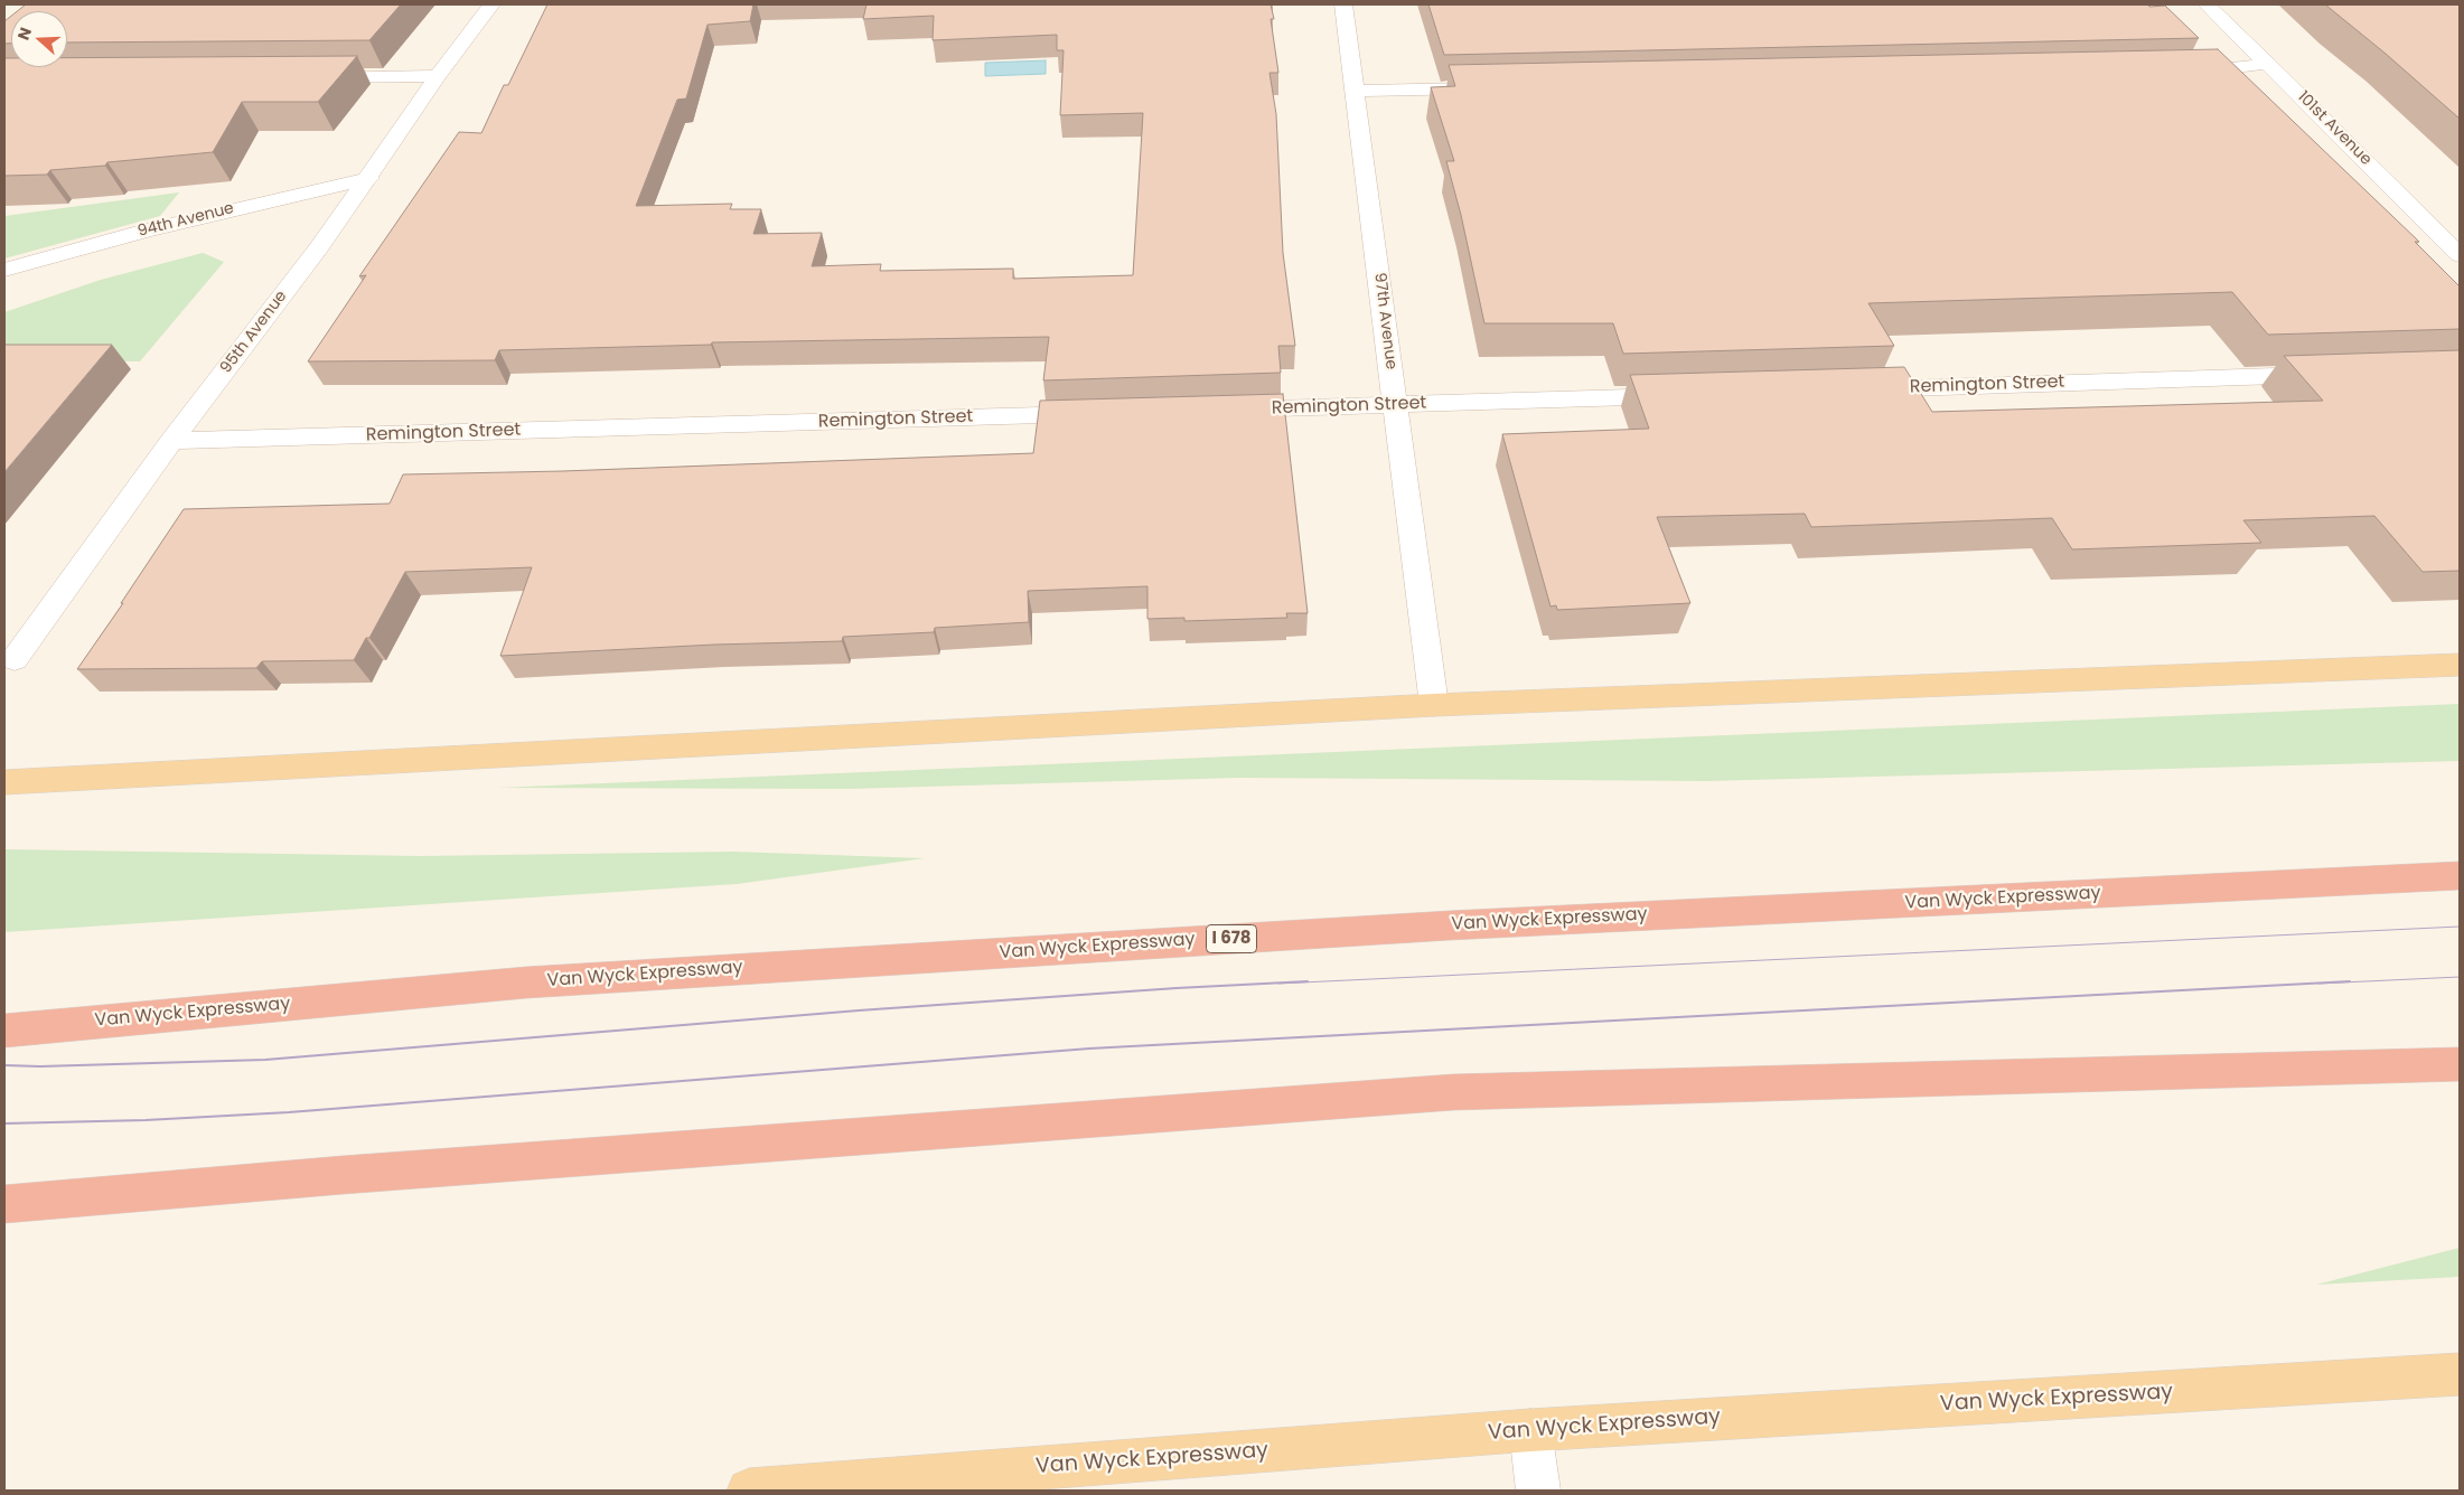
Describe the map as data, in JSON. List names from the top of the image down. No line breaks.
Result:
{"streets":{"highway":["Van Wyck Expressway","I 678"],"street":["101st Avenue","94th Avenue","97th Avenue","95th Avenue","Remington Street"]},"crossings":[["94th Avenue","95th Avenue"],["97th Avenue","Remington Street"],["95th Avenue","Remington Street"]],"north":"left"}
